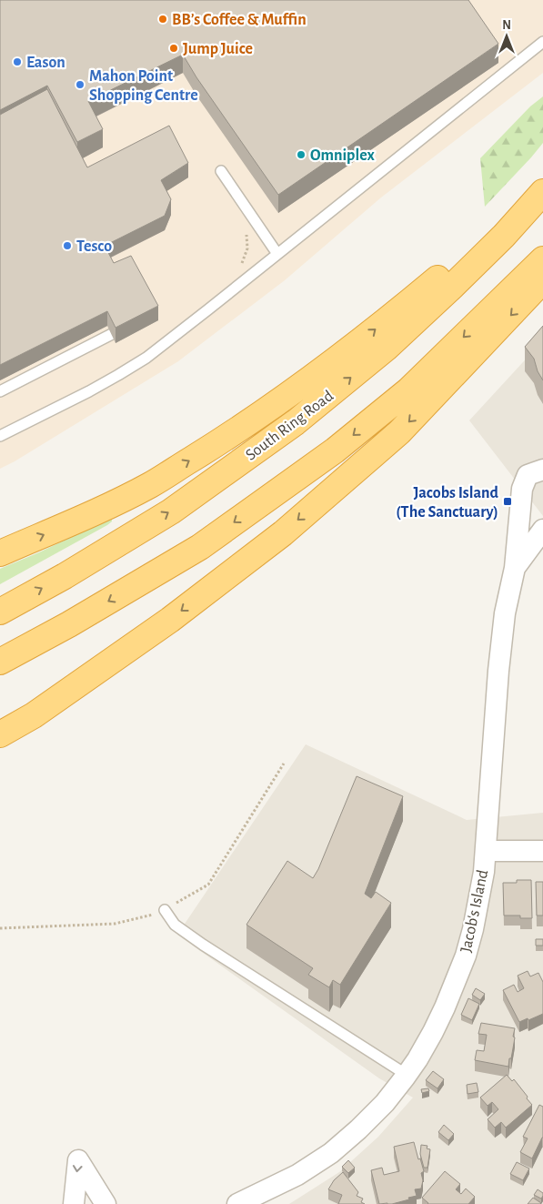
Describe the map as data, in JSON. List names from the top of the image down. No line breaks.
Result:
{"streets":{"highway":["South Ring Road"],"street":["Jacob's Island"]},"places":{"other":["BB’s Coffee & Muffin","Jump Juice","Eason","Mahon Point Shopping Centre","Omniplex","Tesco"],"transit":["Jacobs Island (The Sanctuary)"]},"north":"top"}
